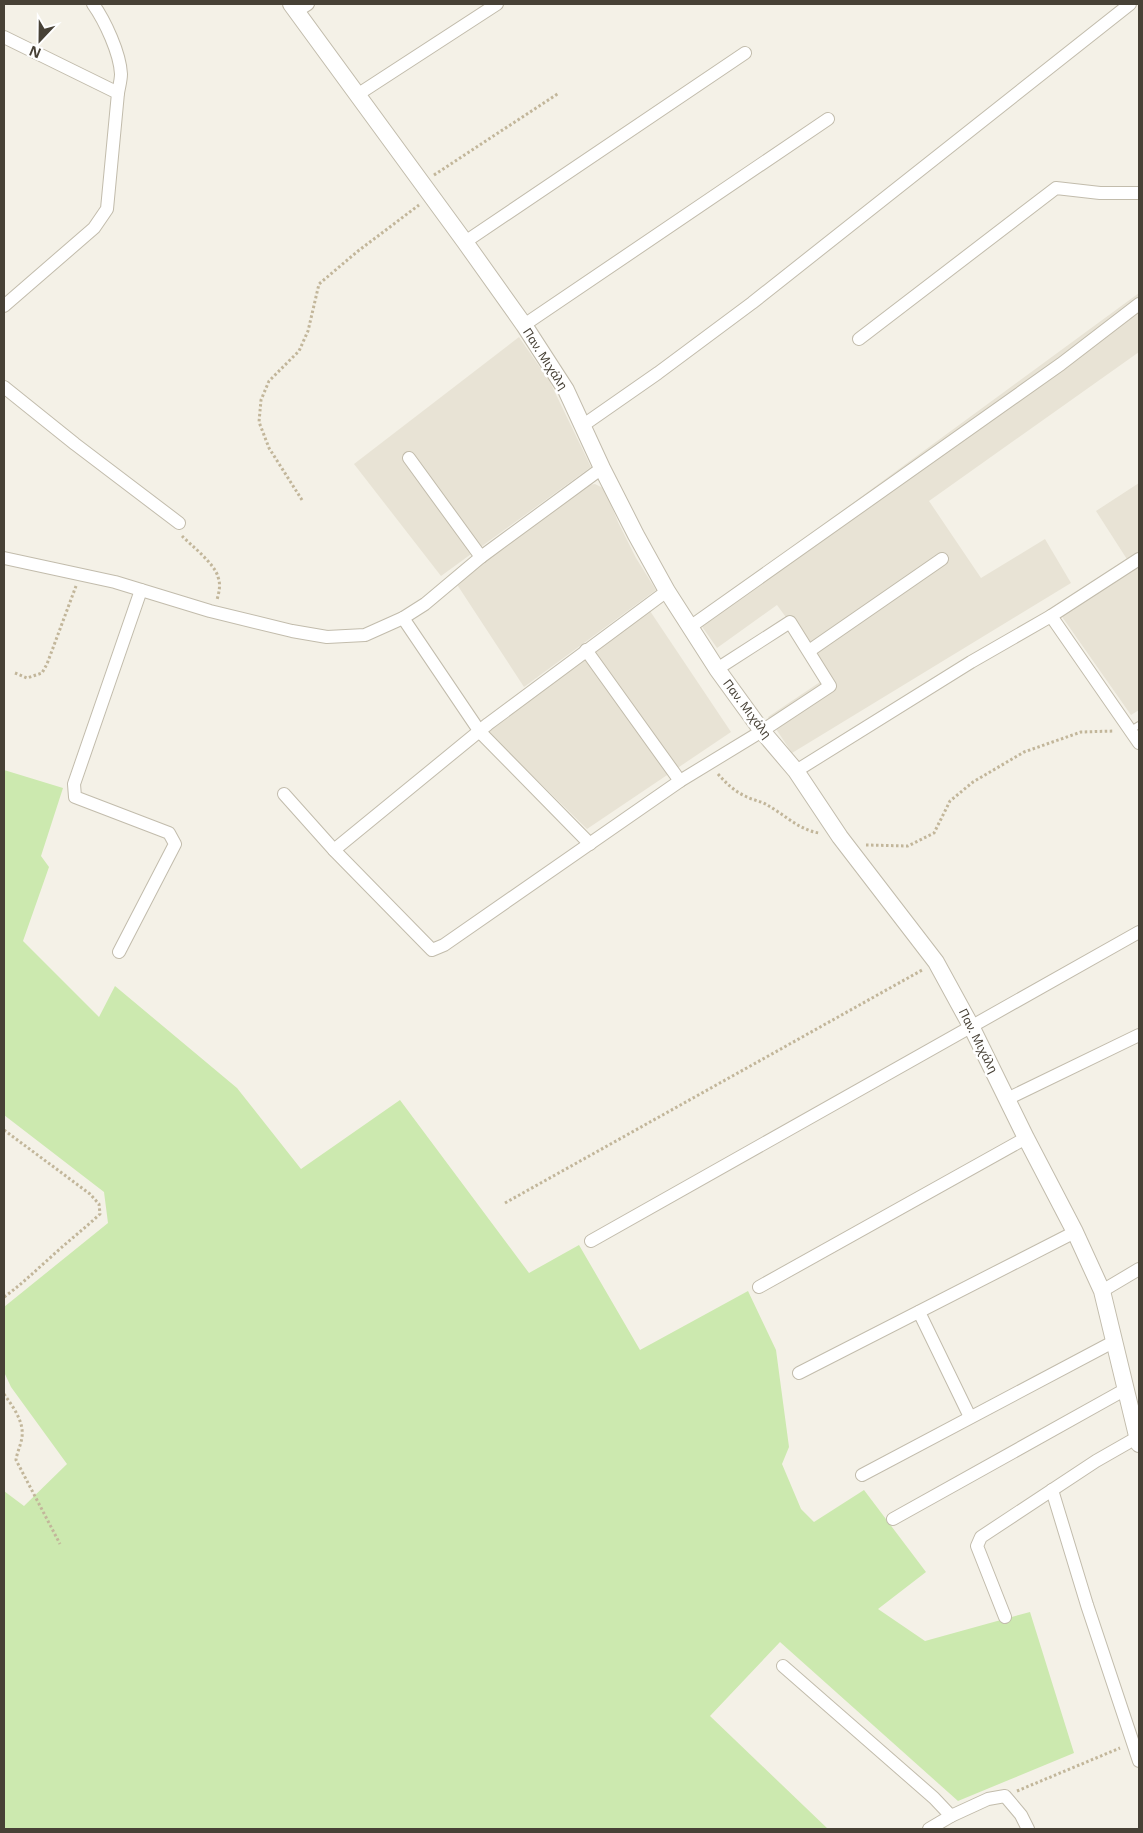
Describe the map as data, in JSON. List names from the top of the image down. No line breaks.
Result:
{"streets":{"street":["Παν. Μιχάλη"]},"north":"bottom"}
